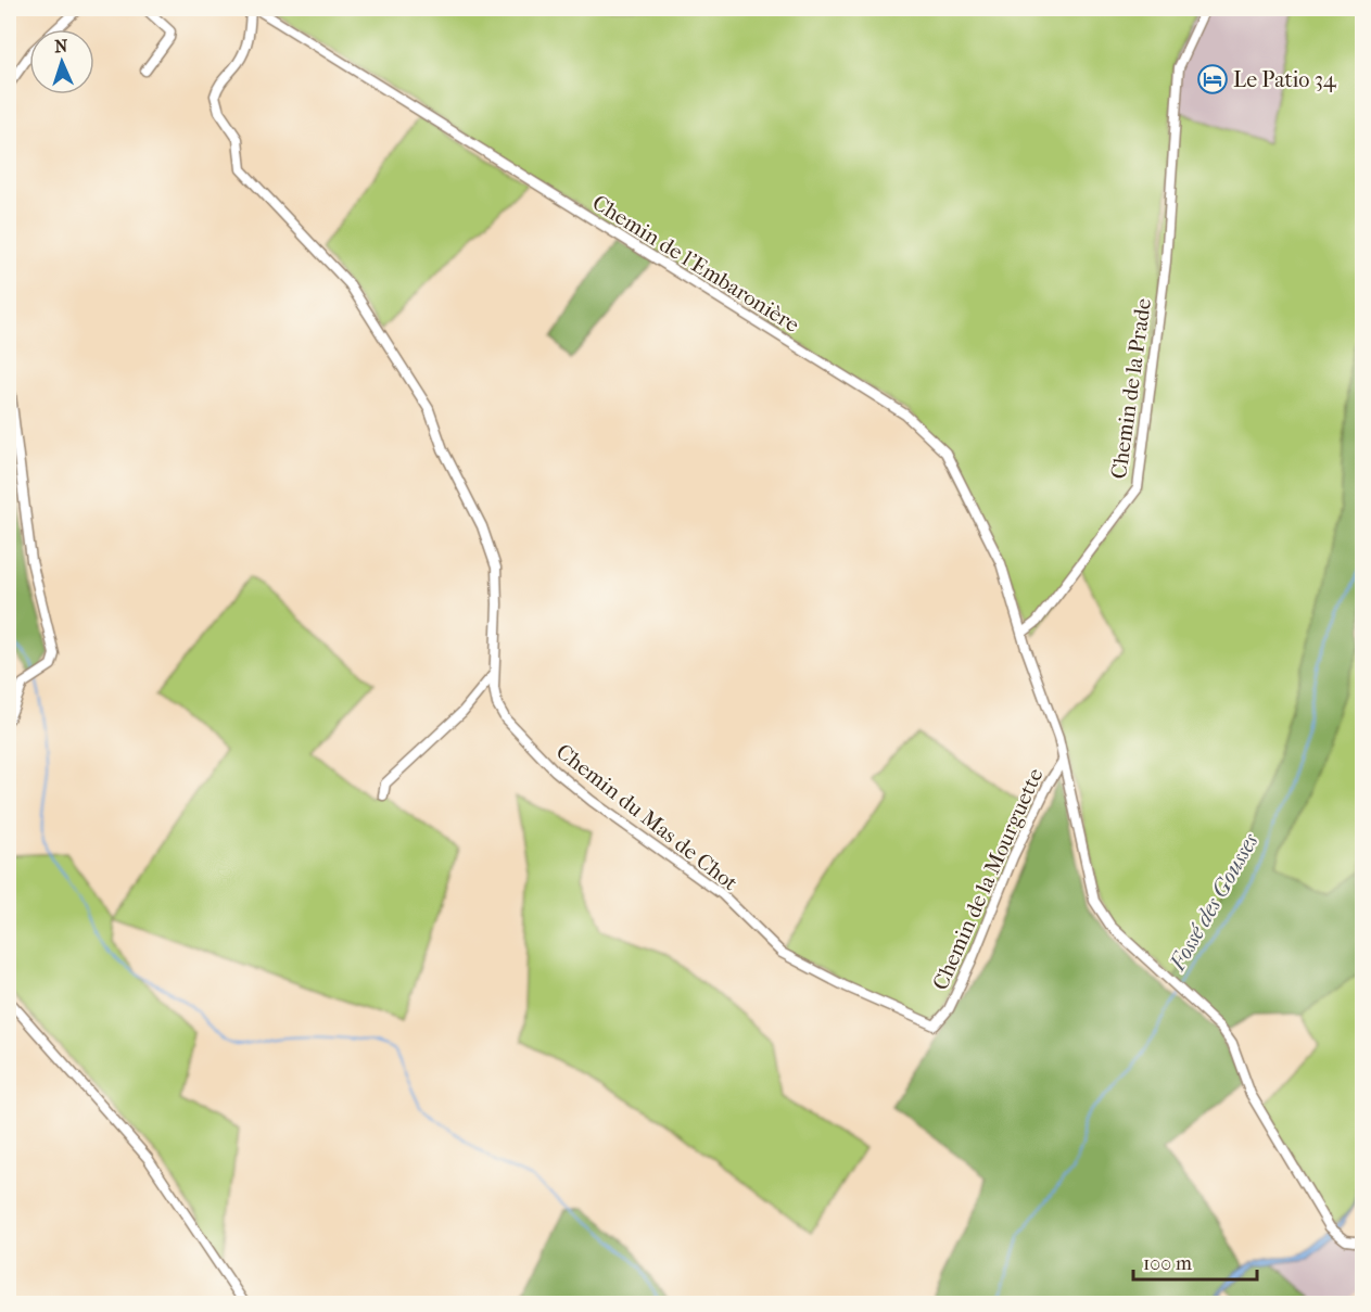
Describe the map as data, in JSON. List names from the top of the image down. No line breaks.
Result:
{"streets":{"street":["Chemin de l'Embaronière","Chemin de la Prade","Chemin du Mas de Chot","Chemin de la Mourguette"]},"crossings":[["Chemin de l'Embaronière","Chemin de la Prade"],["Chemin de l'Embaronière","Chemin de la Mourguette"],["Chemin de la Prade","Chemin de la Mourguette"],["Chemin du Mas de Chot","Chemin de la Mourguette"]],"water":["Fossé des Gousses"],"places":{"hotel":["Le Patio 34"]},"scale_bar":"100 m","north":"top"}
